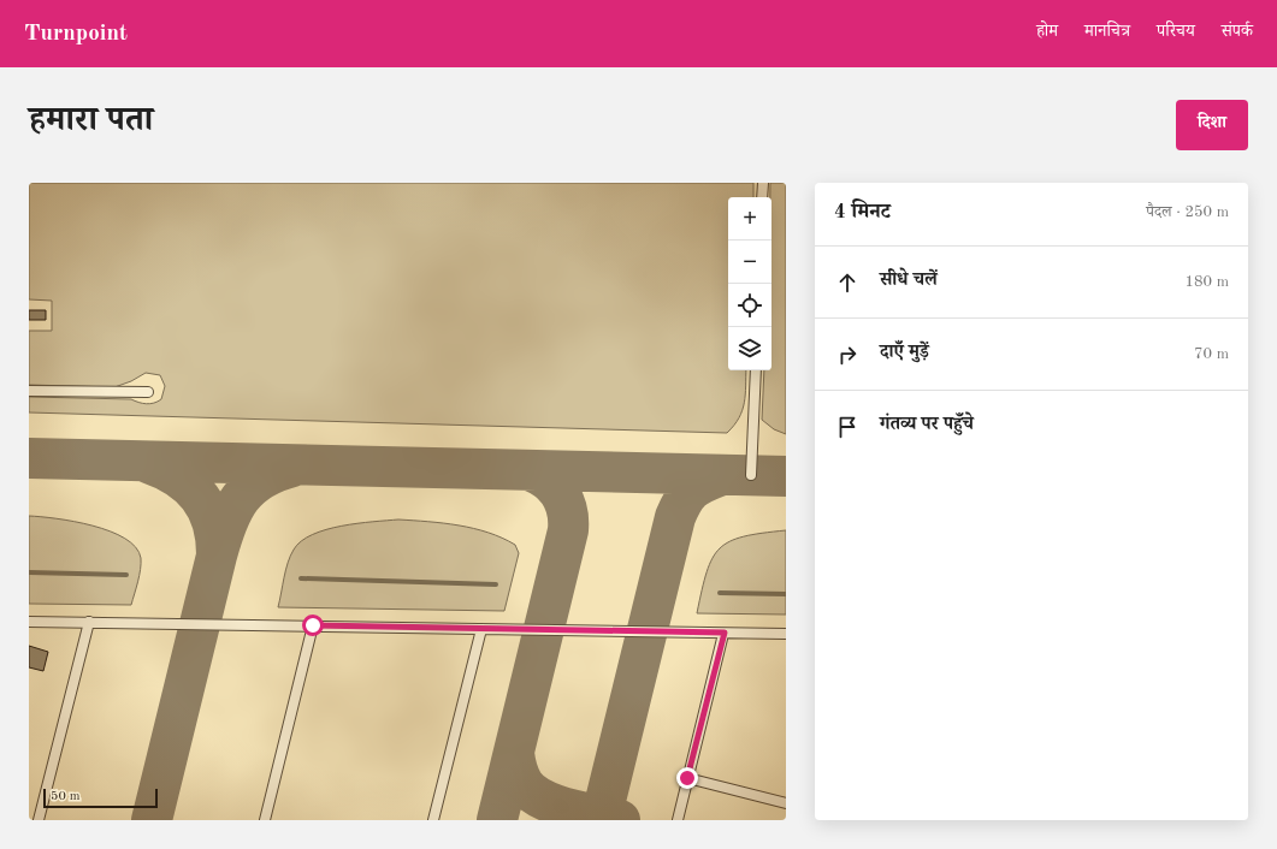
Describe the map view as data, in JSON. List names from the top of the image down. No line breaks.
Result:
{"scale_bar":"50 m","page":{"header":"Turnpoint","nav":["होम","मानचित्र","परिचय","संपर्क"],"title":"हमारा पता","buttons":"दिशा","heading":["4 मिनट","पैदल · 250 m"],"map_buttons":["+","−"],"list":[["सीधे चलें","180 m"],["दाएँ मुड़ें","70 m"],"गंतव्य पर पहुँचे"],"scale":"50 m"}}
